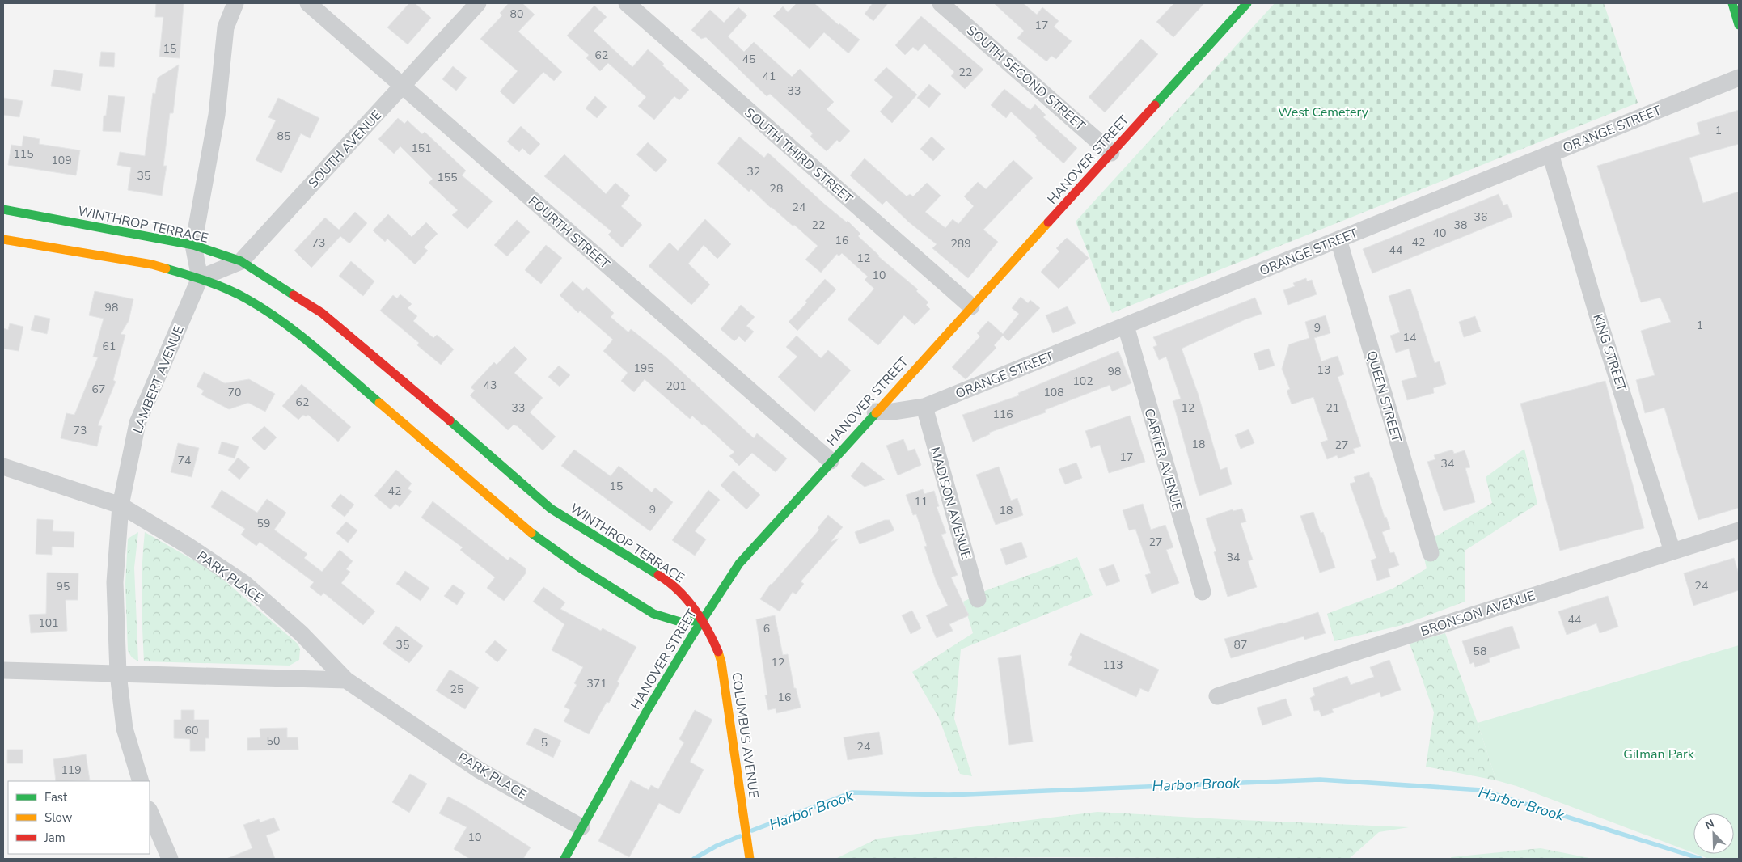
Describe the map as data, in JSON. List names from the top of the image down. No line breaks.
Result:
{"streets":{"street":["SOUTH SECOND STREET","ORANGE STREET","SOUTH AVENUE","SOUTH THIRD STREET","HANOVER STREET","WINTHROP TERRACE","FOURTH STREET","KING STREET","LAMBERT AVENUE","QUEEN STREET","CARTER AVENUE","MADISON AVENUE","PARK PLACE","BRONSON AVENUE","COLUMBUS AVENUE"]},"crossings":[["SOUTH SECOND STREET","HANOVER STREET"],["ORANGE STREET","HANOVER STREET"],["ORANGE STREET","KING STREET"],["ORANGE STREET","QUEEN STREET"],["ORANGE STREET","CARTER AVENUE"],["ORANGE STREET","MADISON AVENUE"],["SOUTH AVENUE","WINTHROP TERRACE"],["SOUTH AVENUE","FOURTH STREET"],["SOUTH AVENUE","LAMBERT AVENUE"],["SOUTH THIRD STREET","HANOVER STREET"],["HANOVER STREET","WINTHROP TERRACE"],["HANOVER STREET","FOURTH STREET"],["HANOVER STREET","PARK PLACE"],["HANOVER STREET","COLUMBUS AVENUE"],["WINTHROP TERRACE","COLUMBUS AVENUE"],["KING STREET","BRONSON AVENUE"],["LAMBERT AVENUE","PARK PLACE"]],"water":["Harbor Brook"],"parks":["West Cemetery","Gilman Park"],"house_numbers":["80","17","15","62","45","22","41","33","1","85","151","115","109","32","35","155","28","24","36","22","38","40","16","42","73","289","44","12","10","98","1","9","14","61","195","13","98","102","43","201","67","70","108","62","33","12","21","116","73","18","27","17","74","34","15","42","11","9","18","59","27","34","24","95","44","101","6","35","87","58","12","113","371","25","16","60","50","5","24","119","10"],"legend":["Fast","Slow","Jam"],"north":"top left"}
